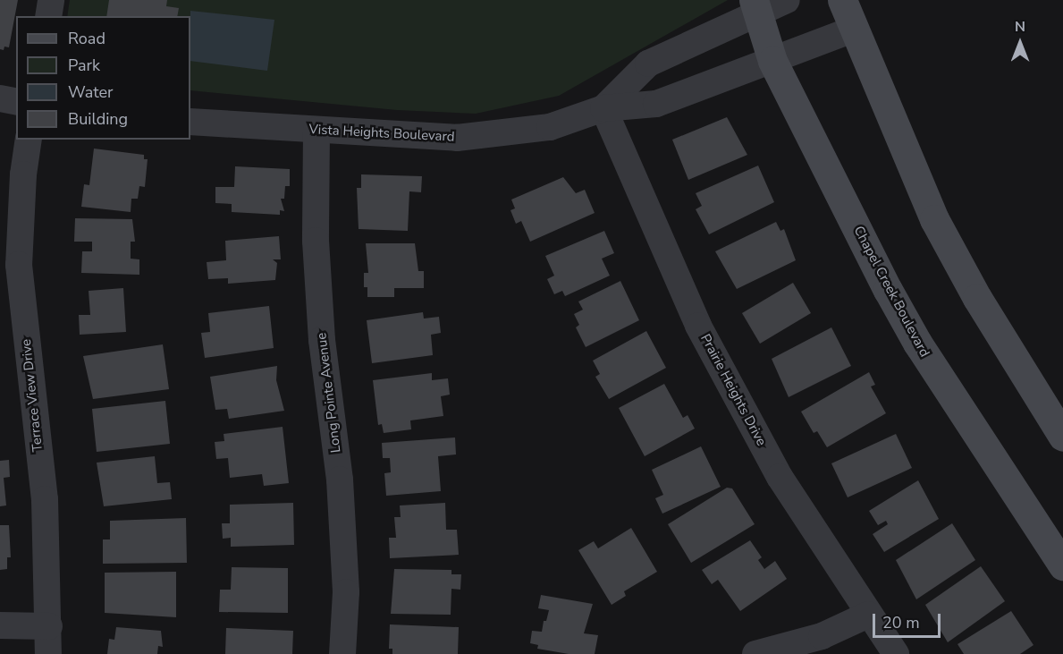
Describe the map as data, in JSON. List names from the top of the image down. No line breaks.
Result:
{"streets":{"main road":["Chapel Creek Boulevard"],"street":["Vista Heights Boulevard","Prairie Heights Drive","Long Pointe Avenue","Terrace View Drive"]},"crossings":[["Vista Heights Boulevard","Chapel Creek Boulevard"],["Vista Heights Boulevard","Prairie Heights Drive"],["Vista Heights Boulevard","Long Pointe Avenue"]],"legend":["Road","Park","Water","Building"],"scale_bar":"20 m","north":"top"}
